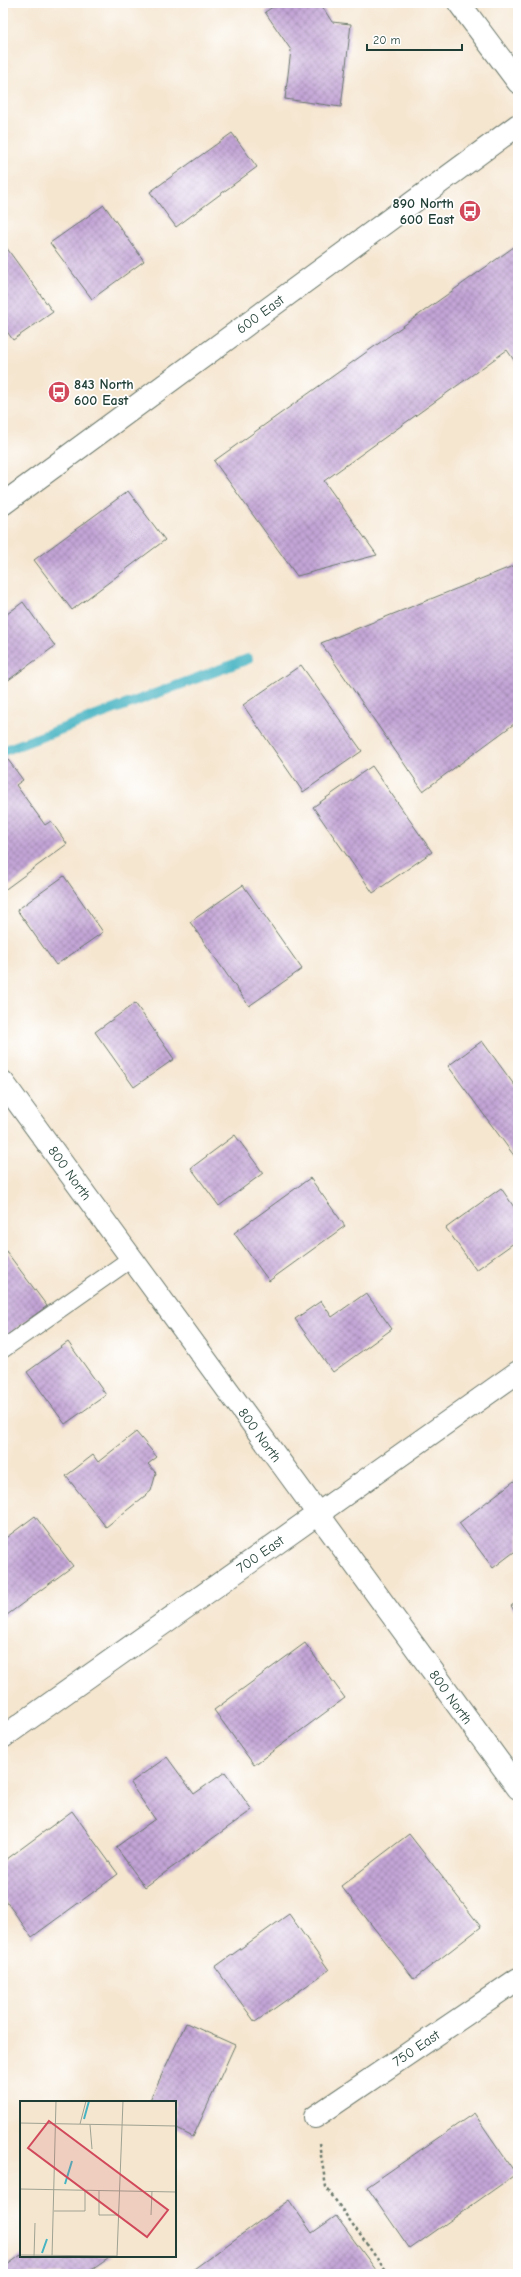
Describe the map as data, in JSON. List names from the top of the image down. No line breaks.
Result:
{"streets":{"street":["600 East","800 North","700 East","750 East"]},"crossings":[["800 North","700 East"]],"places":{"bus stop":["890 North 600 East","843 North 600 East"]},"scale_bar":"20 m"}
